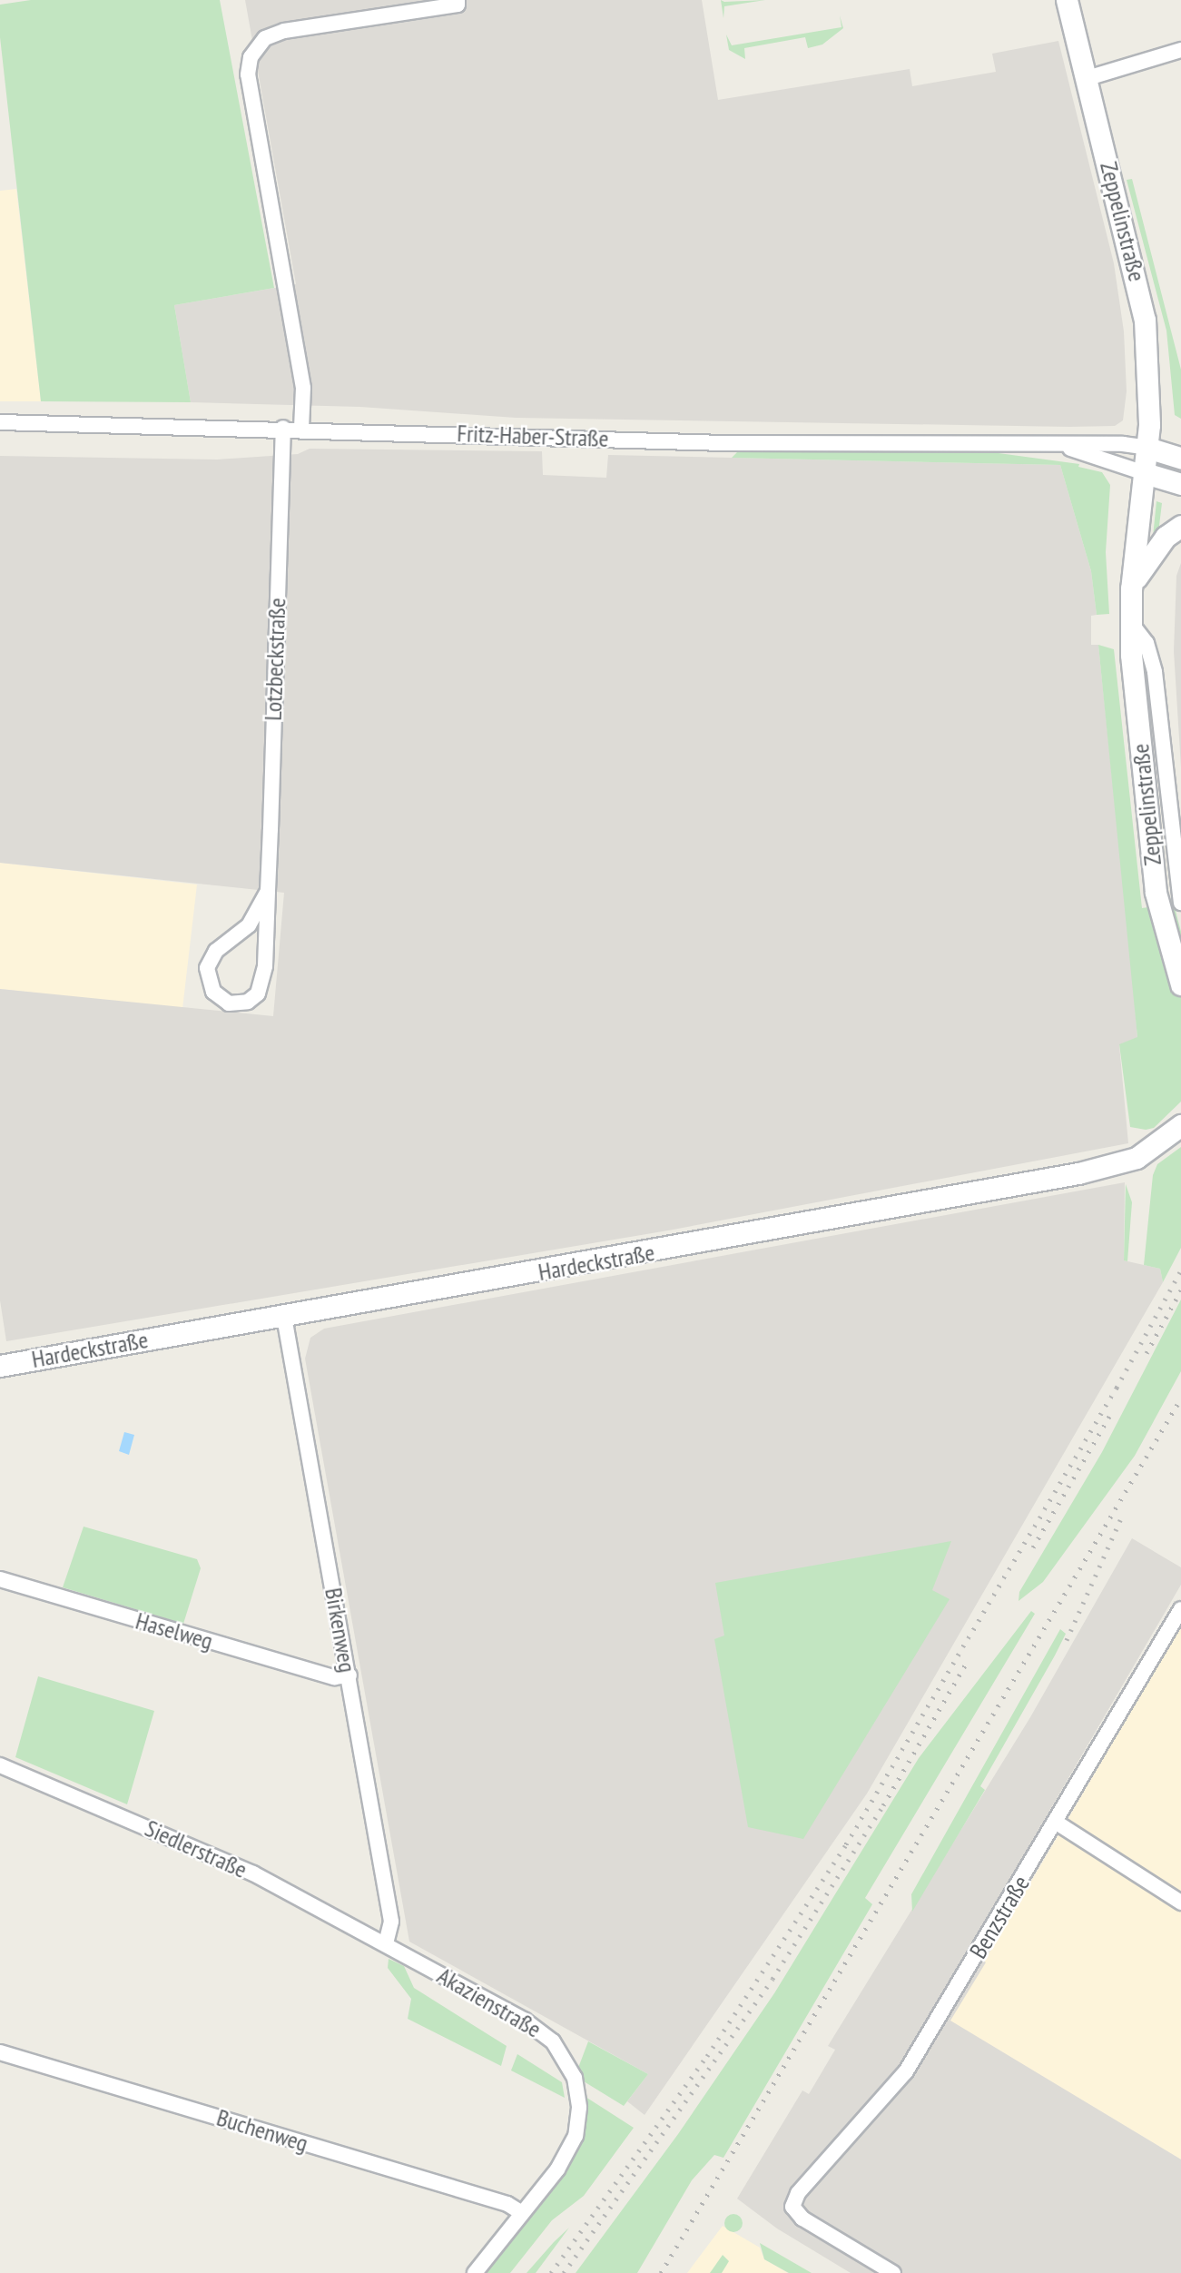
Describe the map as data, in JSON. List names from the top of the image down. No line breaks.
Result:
{"streets":{"street":["Zeppelinstraße","Fritz-Haber-Straße","Lotzbeckstraße","Hardeckstraße","Birkenweg","Haselweg","Siedlerstraße","Benzstraße","Akazienstraße","Buchenweg"]},"crossings":[["Zeppelinstraße","Fritz-Haber-Straße"],["Fritz-Haber-Straße","Lotzbeckstraße"],["Hardeckstraße","Birkenweg"],["Birkenweg","Haselweg"],["Birkenweg","Siedlerstraße"],["Birkenweg","Akazienstraße"],["Siedlerstraße","Akazienstraße"],["Akazienstraße","Buchenweg"]]}
